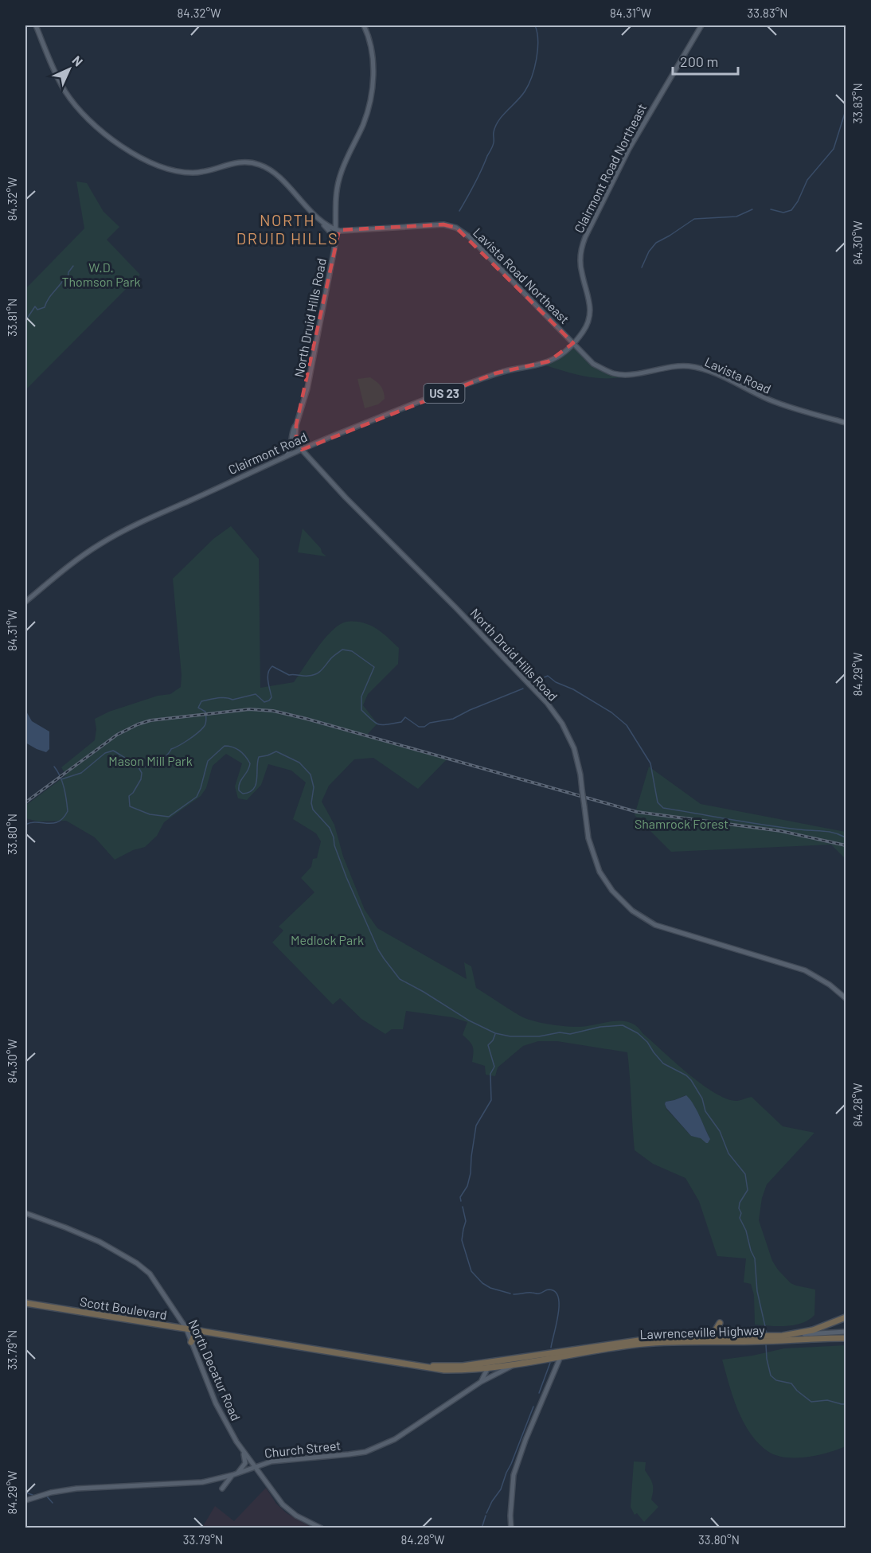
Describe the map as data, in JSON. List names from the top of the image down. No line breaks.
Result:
{"streets":{"highway":["Scott Boulevard","Lawrenceville Highway"],"main road":["Clairmont Road Northeast","Lavista Road Northeast","North Druid Hills Road","Lavista Road","US 23","Clairmont Road","North Decatur Road","Church Street"]},"crossings":[["Clairmont Road Northeast","Lavista Road Northeast"],["Clairmont Road Northeast","Lavista Road"],["Clairmont Road Northeast","Clairmont Road"],["Lavista Road Northeast","North Druid Hills Road"],["Lavista Road Northeast","Lavista Road"],["North Druid Hills Road","Clairmont Road"],["Scott Boulevard","North Decatur Road"],["North Decatur Road","Church Street"]],"districts":["NORTH DRUID HILLS"],"parks":["W.D. Thomson Park","Mason Mill Park","Shamrock Forest","Medlock Park"],"scale_bar":"200 m","north":"top right","coordinates":["84.32°W","84.31°W","33.83°N","84.30°W","33.81°N","84.29°W","33.80°N","84.28°W","33.79°N"]}
